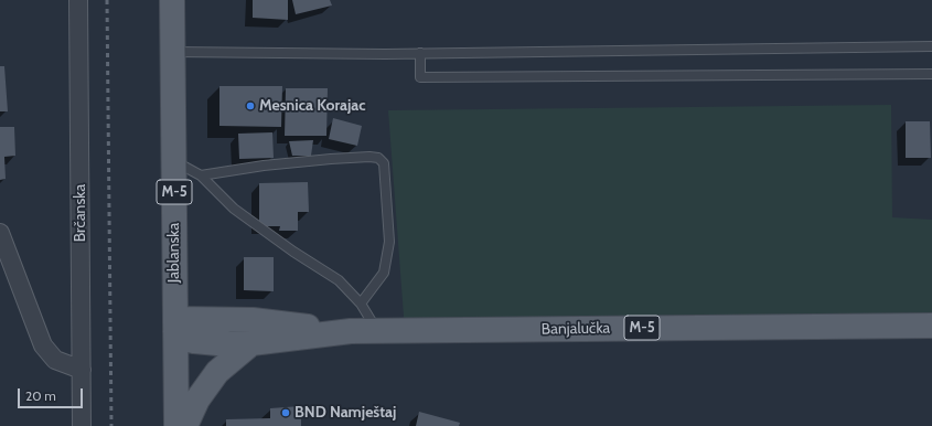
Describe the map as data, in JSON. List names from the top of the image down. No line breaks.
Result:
{"streets":{"main road":["M-5","Jablanska","Banjalučka"],"street":["Brčanska"]},"crossings":[["M-5","Jablanska"],["M-5","Banjalučka"]],"places":["Mesnica Korajac","BND Namještaj"],"scale_bar":"20 m"}
